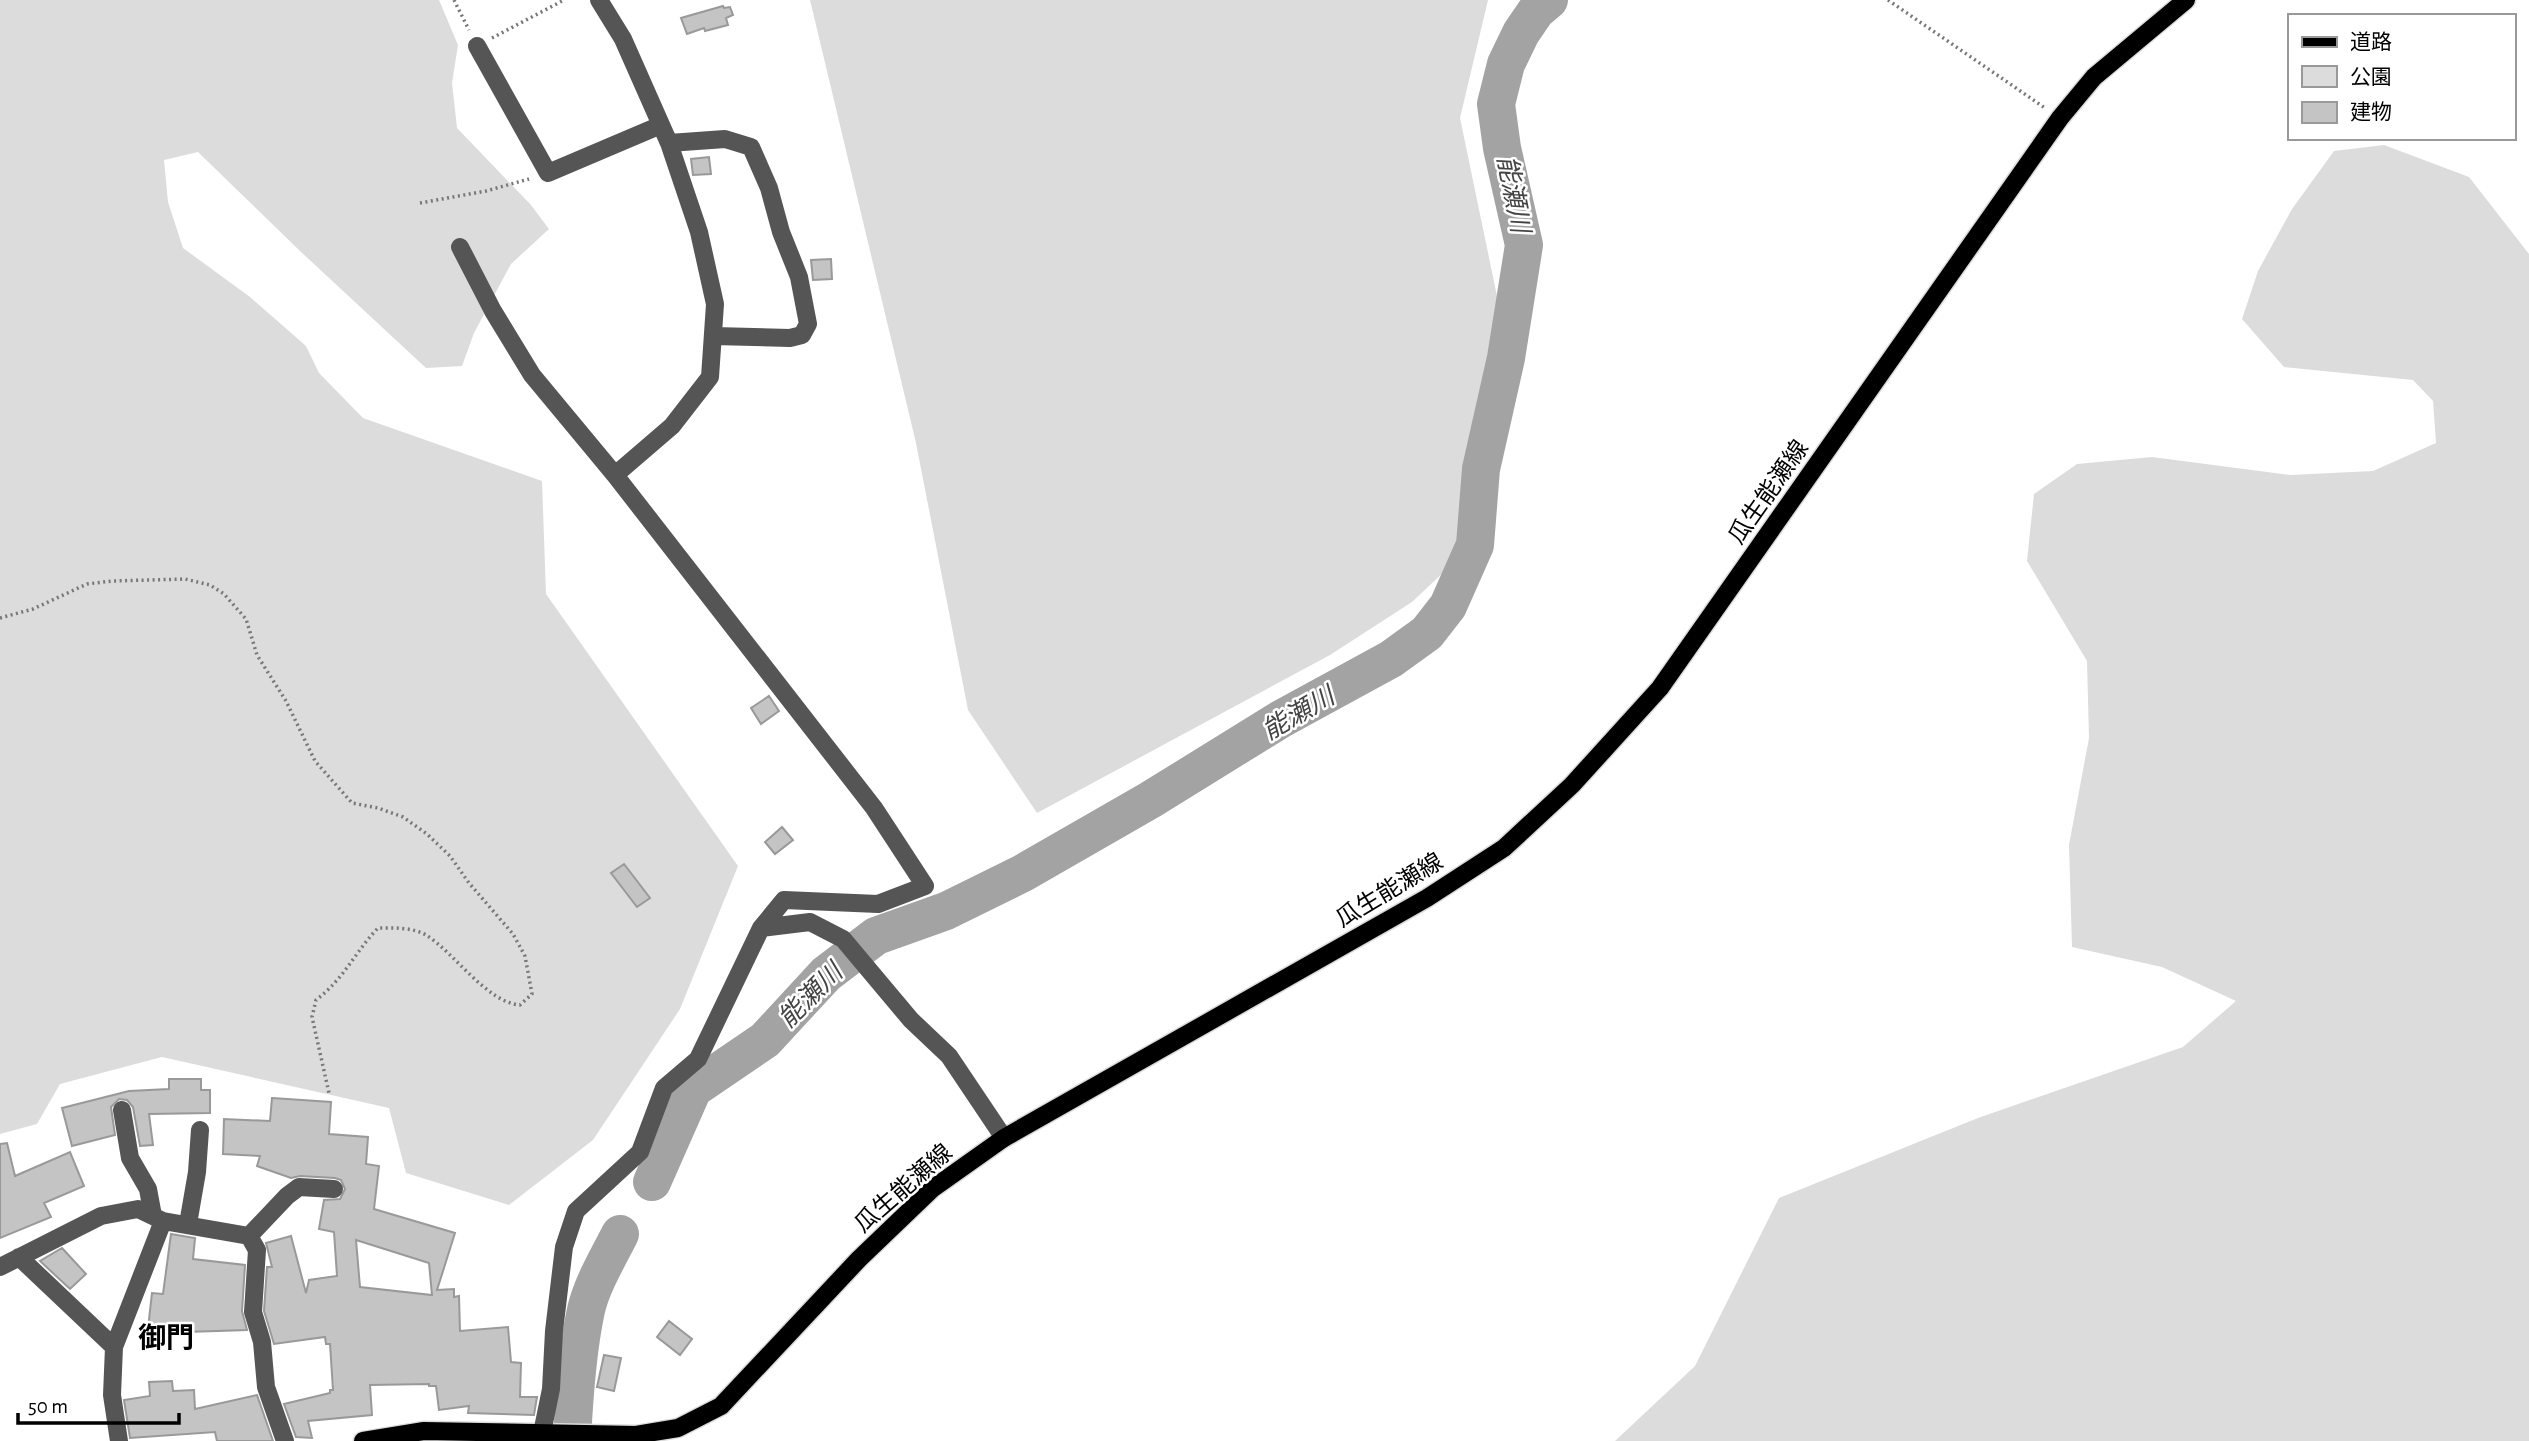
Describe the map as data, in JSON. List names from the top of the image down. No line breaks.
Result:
{"streets":{"main road":["瓜生能瀬線"]},"districts":["御門"],"water":["能瀬川"],"legend":["道路","公園","建物"],"scale_bar":"50 m"}
